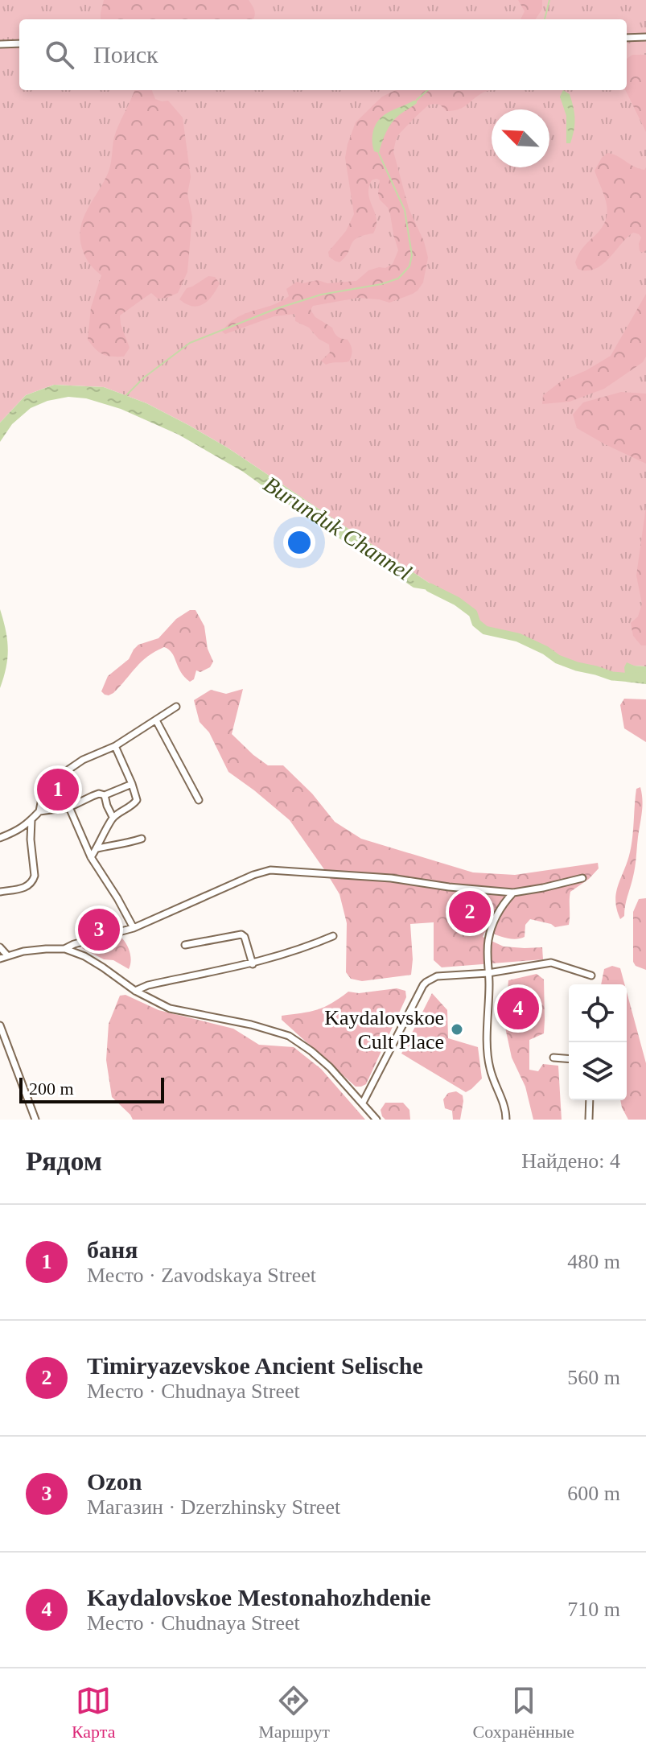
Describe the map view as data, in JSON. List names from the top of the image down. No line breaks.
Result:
{"water":["Burunduk Channel"],"places":["Kaydalovskoe Cult Place"],"scale_bar":"200 m","north":"top left","page":{"search":"Поиск","pins":["1","2","3","4"],"scale":"200 m","heading":["Рядом","Найдено: 4"],"list":[{"mark":"1","name":"баня","note":"Место · Zavodskaya Street","value":"480 m"},{"mark":"2","name":"Timiryazevskoe Ancient Selische","note":"Место · Chudnaya Street","value":"560 m"},{"mark":"3","name":"Ozon","note":"Магазин · Dzerzhinsky Street","value":"600 m"},{"mark":"4","name":"Kaydalovskoe Mestonahozhdenie","note":"Место · Chudnaya Street","value":"710 m"}],"nav":["Карта","Маршрут","Сохранённые"]}}
